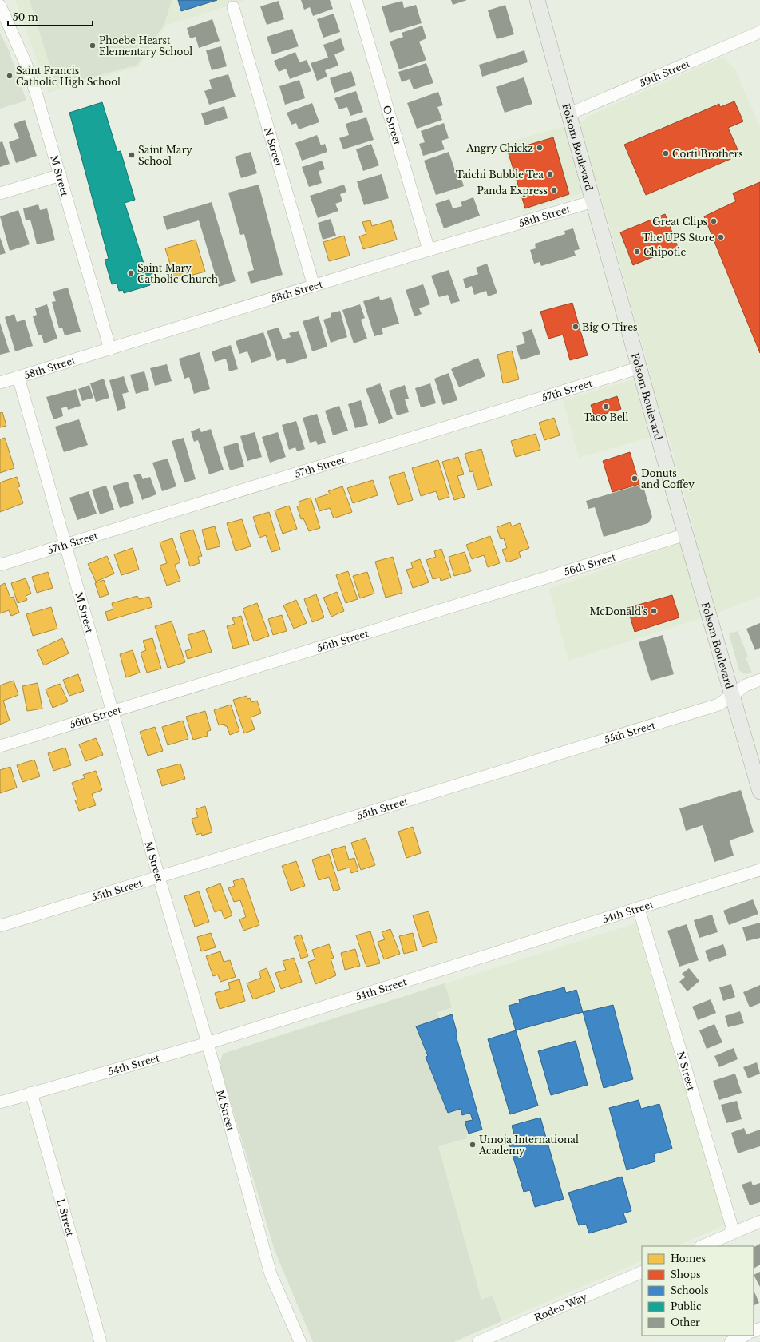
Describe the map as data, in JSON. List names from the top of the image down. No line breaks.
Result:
{"streets":{"main road":["Folsom Boulevard"],"street":["59th Street","O Street","N Street","M Street","58th Street","57th Street","56th Street","55th Street","54th Street","L Street","Rodeo Way"]},"crossings":[["59th Street","Folsom Boulevard"],["O Street","58th Street"],["N Street","58th Street"],["N Street","54th Street"],["Folsom Boulevard","58th Street"],["Folsom Boulevard","57th Street"],["Folsom Boulevard","56th Street"],["Folsom Boulevard","55th Street"],["M Street","58th Street"],["M Street","57th Street"],["M Street","56th Street"],["M Street","55th Street"],["M Street","54th Street"],["54th Street","L Street"]],"places":["Phoebe Hearst Elementary School","Saint Francis Catholic High School","Angry Chickz","Corti Brothers","Saint Mary School","Taichi Bubble Tea","Panda Express","Great Clips","The UPS Store","Chipotle","Saint Mary Catholic Church","Big O Tires","Taco Bell","Donuts and Coffey","McDonald's","Umoja International Academy"],"legend":["Homes","Shops","Schools","Public","Other"],"scale_bar":"50 m"}
